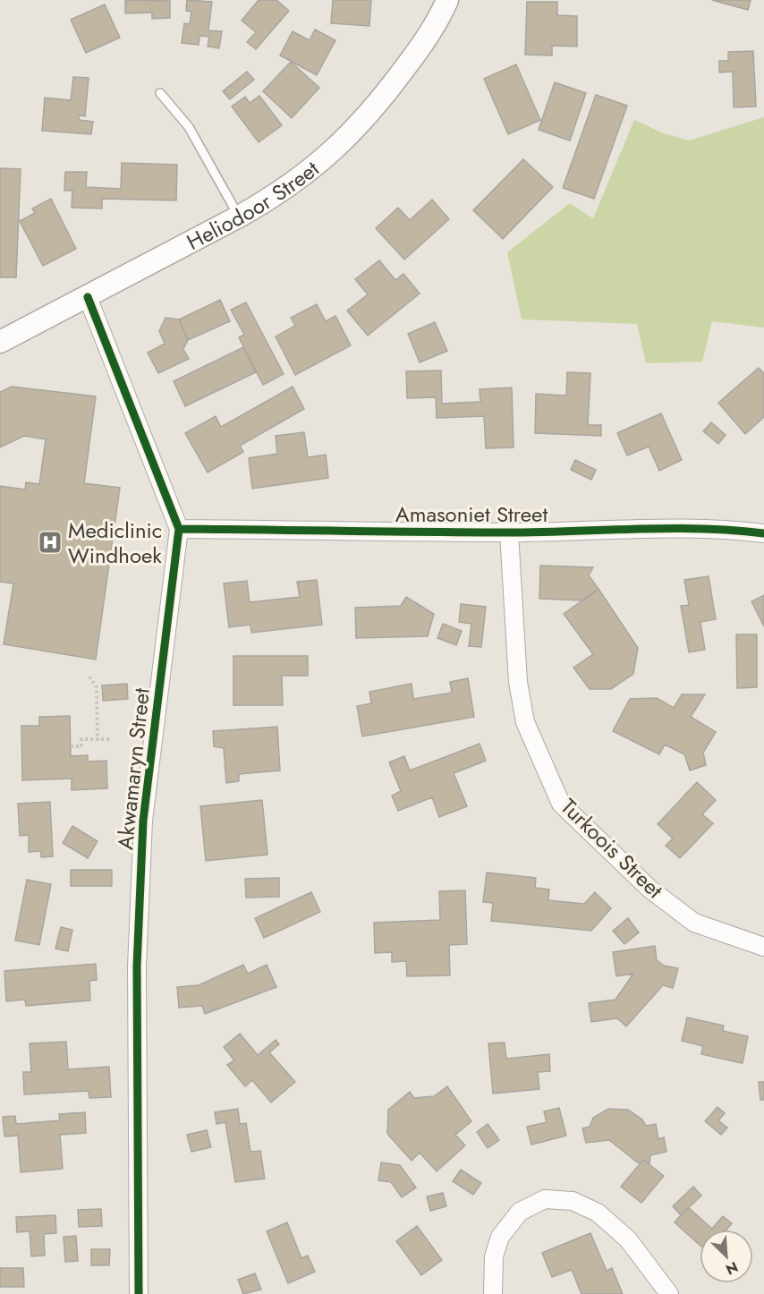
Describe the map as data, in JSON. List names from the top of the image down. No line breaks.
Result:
{"streets":{"street":["Heliodoor Street","Amasoniet Street","Akwamaryn Street","Turkoois Street"]},"crossings":[["Heliodoor Street","Akwamaryn Street"],["Amasoniet Street","Akwamaryn Street"],["Amasoniet Street","Turkoois Street"]],"places":{"hospital":["Mediclinic Windhoek"]},"north":"bottom right"}
